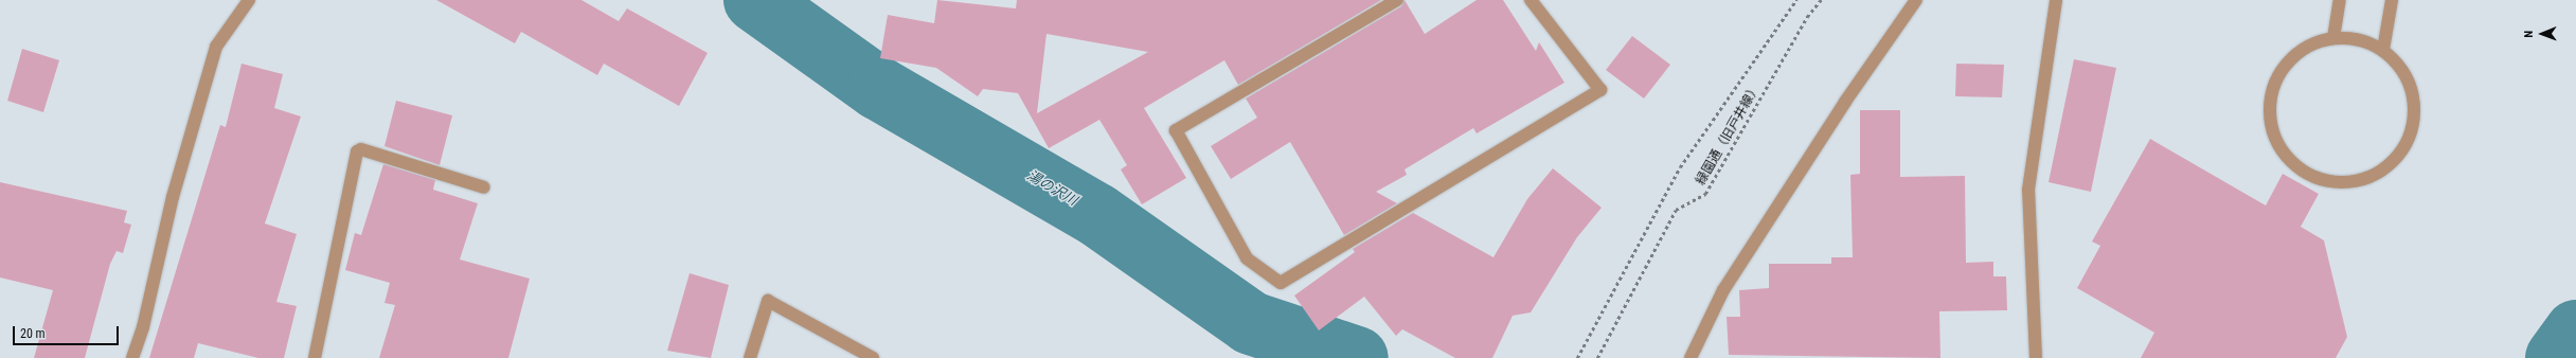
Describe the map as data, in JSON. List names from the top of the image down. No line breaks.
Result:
{"streets":{"path":["緑園通（旧戸井線）"]},"water":["湯の沢川"],"scale_bar":"20 m","north":"left"}
